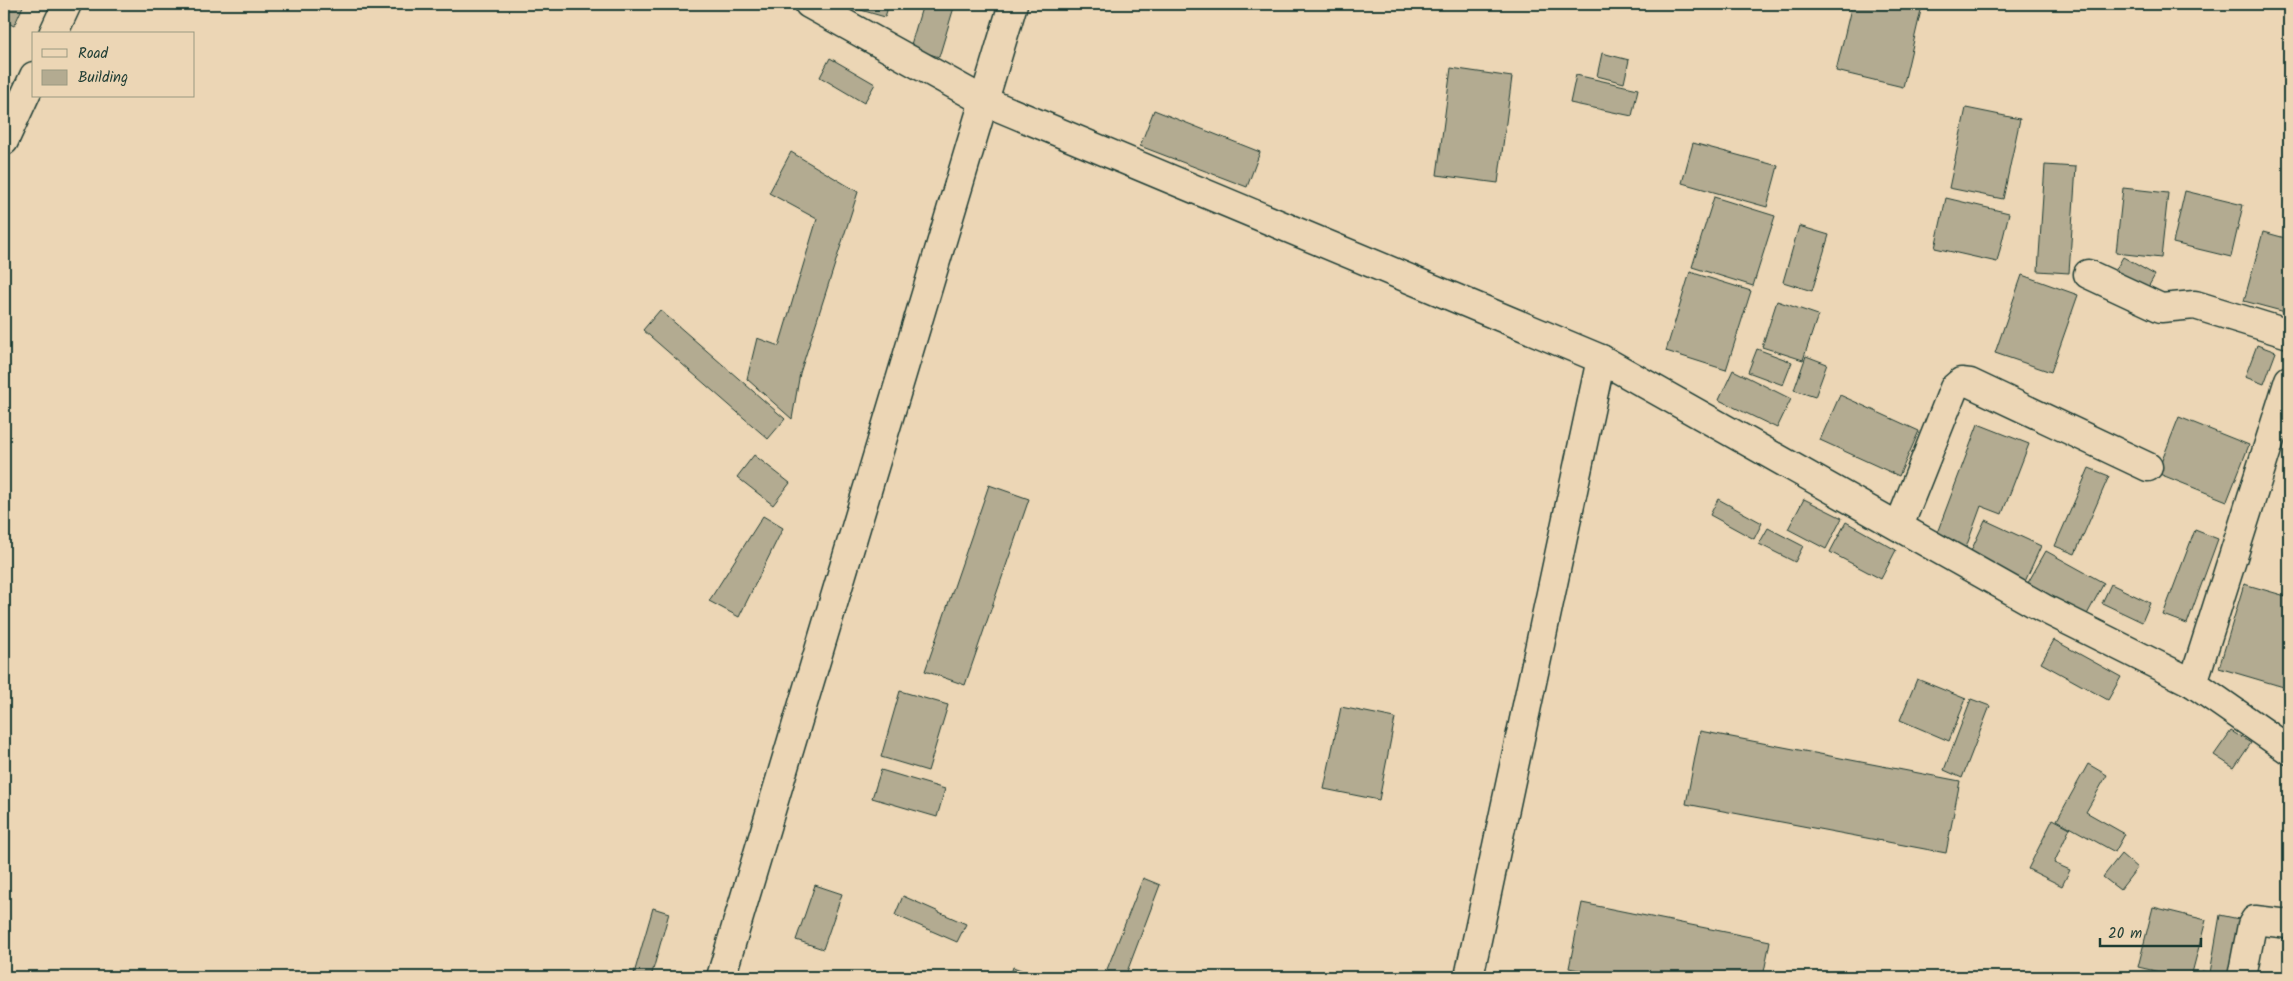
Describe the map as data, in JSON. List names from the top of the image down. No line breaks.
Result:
{"legend":["Road","Building"],"scale_bar":"20 m"}
